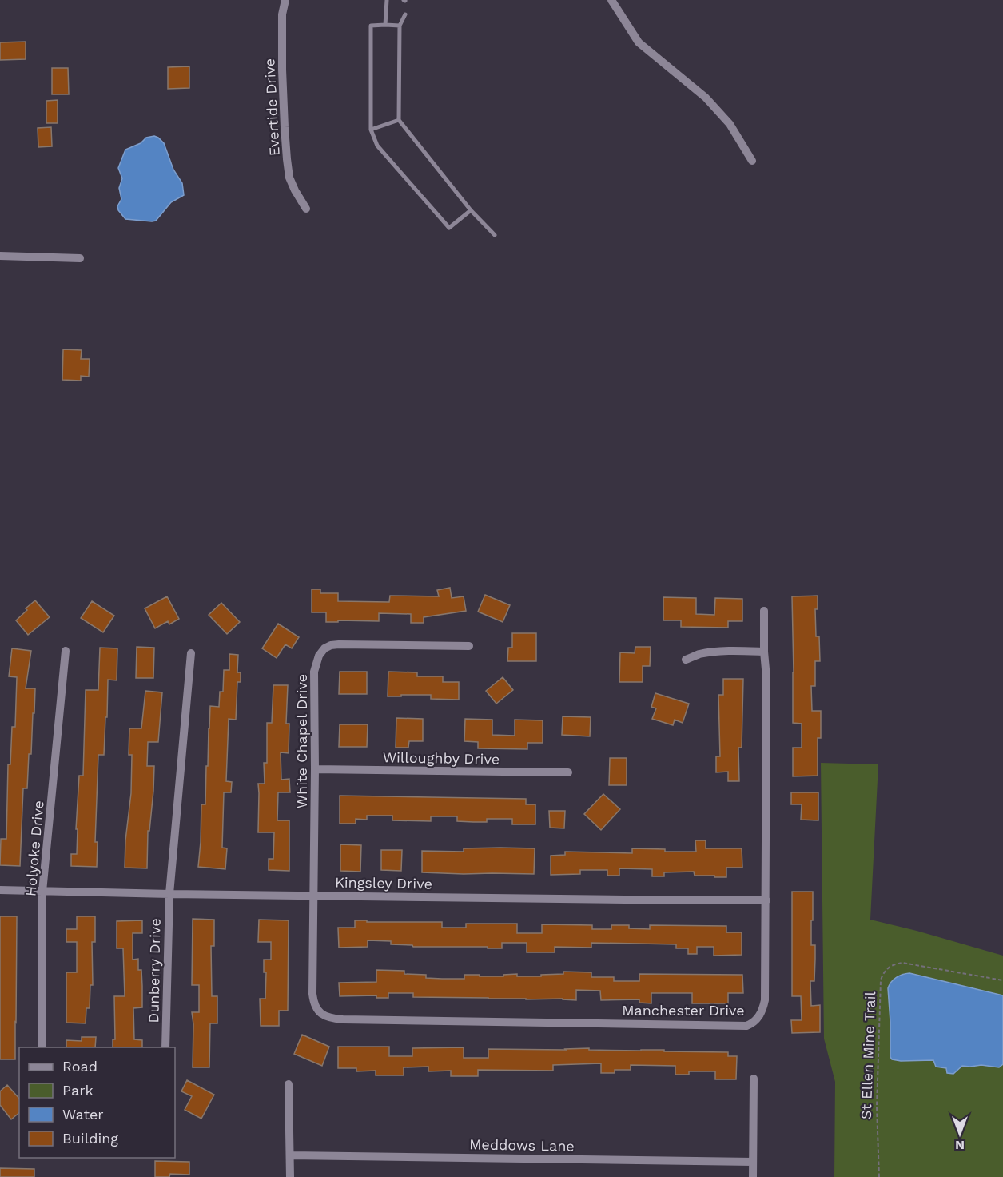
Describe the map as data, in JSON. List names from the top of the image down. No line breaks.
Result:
{"streets":{"street":["Evertide Drive","White Chapel Drive","Willoughby Drive","Holyoke Drive","Kingsley Drive","Dunberry Drive","Manchester Drive","Meddows Lane"],"path":["St Ellen Mine Trail"]},"crossings":[["White Chapel Drive","Willoughby Drive"],["White Chapel Drive","Kingsley Drive"],["White Chapel Drive","Manchester Drive"],["Holyoke Drive","Kingsley Drive"],["Kingsley Drive","Dunberry Drive"],["Kingsley Drive","Manchester Drive"]],"legend":["Road","Park","Water","Building"],"north":"bottom"}
